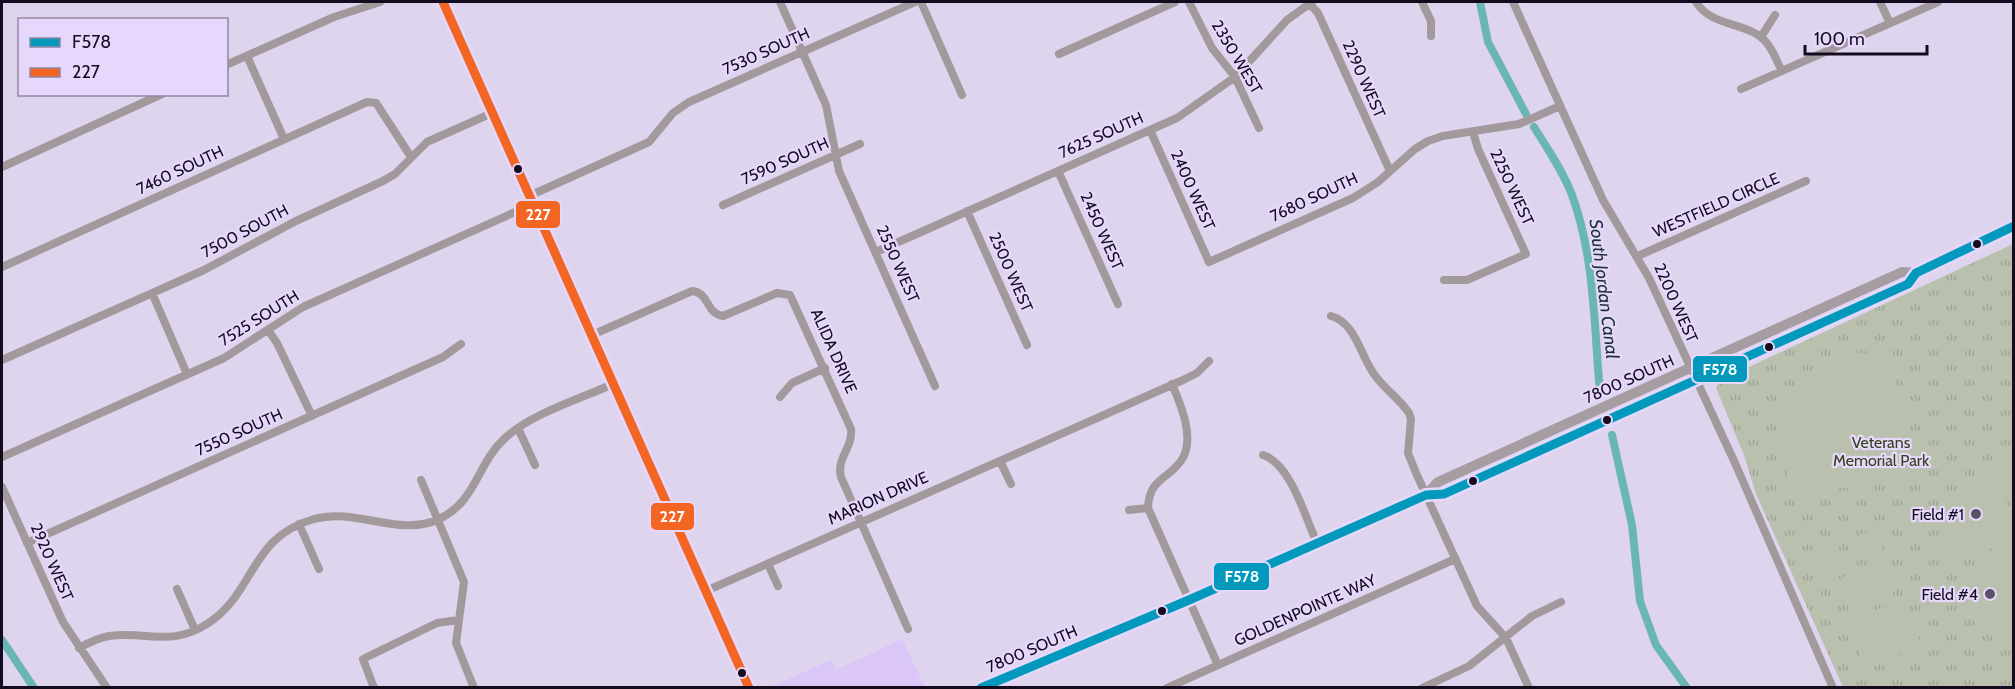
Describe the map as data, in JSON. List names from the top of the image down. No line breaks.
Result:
{"streets":{"main road":["7800 SOUTH"],"street":["7530 SOUTH","2350 WEST","2290 WEST","7625 SOUTH","7590 SOUTH","7460 SOUTH","2250 WEST","2400 WEST","7680 SOUTH","WESTFIELD CIRCLE","7500 SOUTH","2450 WEST","2550 WEST","2500 WEST","2200 WEST","7525 SOUTH","ALIDA DRIVE","7550 SOUTH","MARION DRIVE","2920 WEST","GOLDENPOINTE WAY"]},"crossings":[["7530 SOUTH","2550 WEST"],["7530 SOUTH","7525 SOUTH"],["2350 WEST","7625 SOUTH"],["2290 WEST","7625 SOUTH"],["2290 WEST","7680 SOUTH"],["7625 SOUTH","2400 WEST"],["7625 SOUTH","2450 WEST"],["7625 SOUTH","2550 WEST"],["7625 SOUTH","2500 WEST"],["7590 SOUTH","2550 WEST"],["7460 SOUTH","7500 SOUTH"],["2250 WEST","7680 SOUTH"],["2400 WEST","7680 SOUTH"],["7680 SOUTH","2200 WEST"],["WESTFIELD CIRCLE","2200 WEST"],["2200 WEST","7800 SOUTH"],["ALIDA DRIVE","MARION DRIVE"],["7550 SOUTH","2920 WEST"]],"water":["South Jordan Canal"],"parks":["Veterans Memorial Park"],"places":["Field #1","Field #4"],"lines":["transit line 227","transit line F578"],"legend":["F578","227"],"scale_bar":"100 m"}
